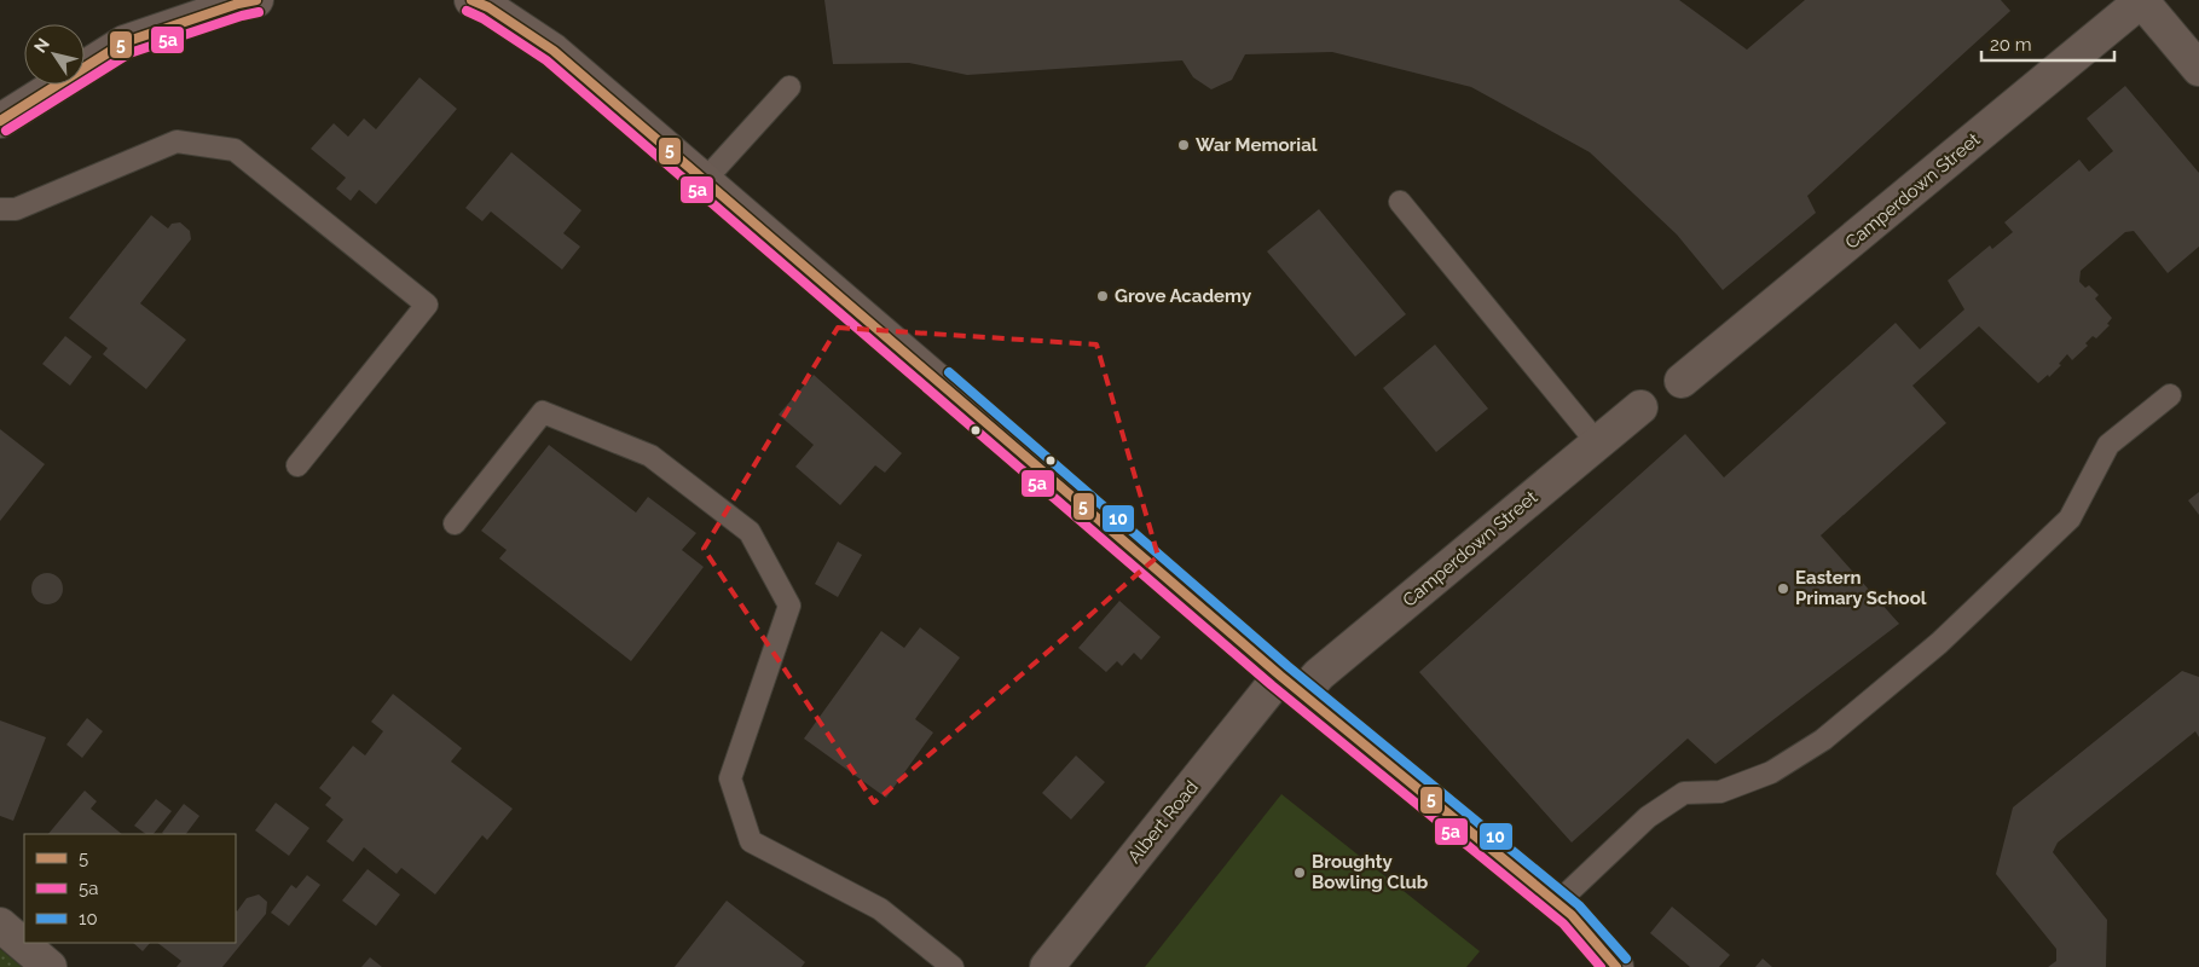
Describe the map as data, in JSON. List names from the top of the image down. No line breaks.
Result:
{"streets":{"street":["Camperdown Street","Albert Road"]},"crossings":[["Camperdown Street","Albert Road"]],"places":["War Memorial","Grove Academy","Eastern Primary School","Broughty Bowling Club"],"lines":["transit line 5","transit line 5a","transit line 10"],"legend":["5","5a","10"],"scale_bar":"20 m","north":"top left"}
